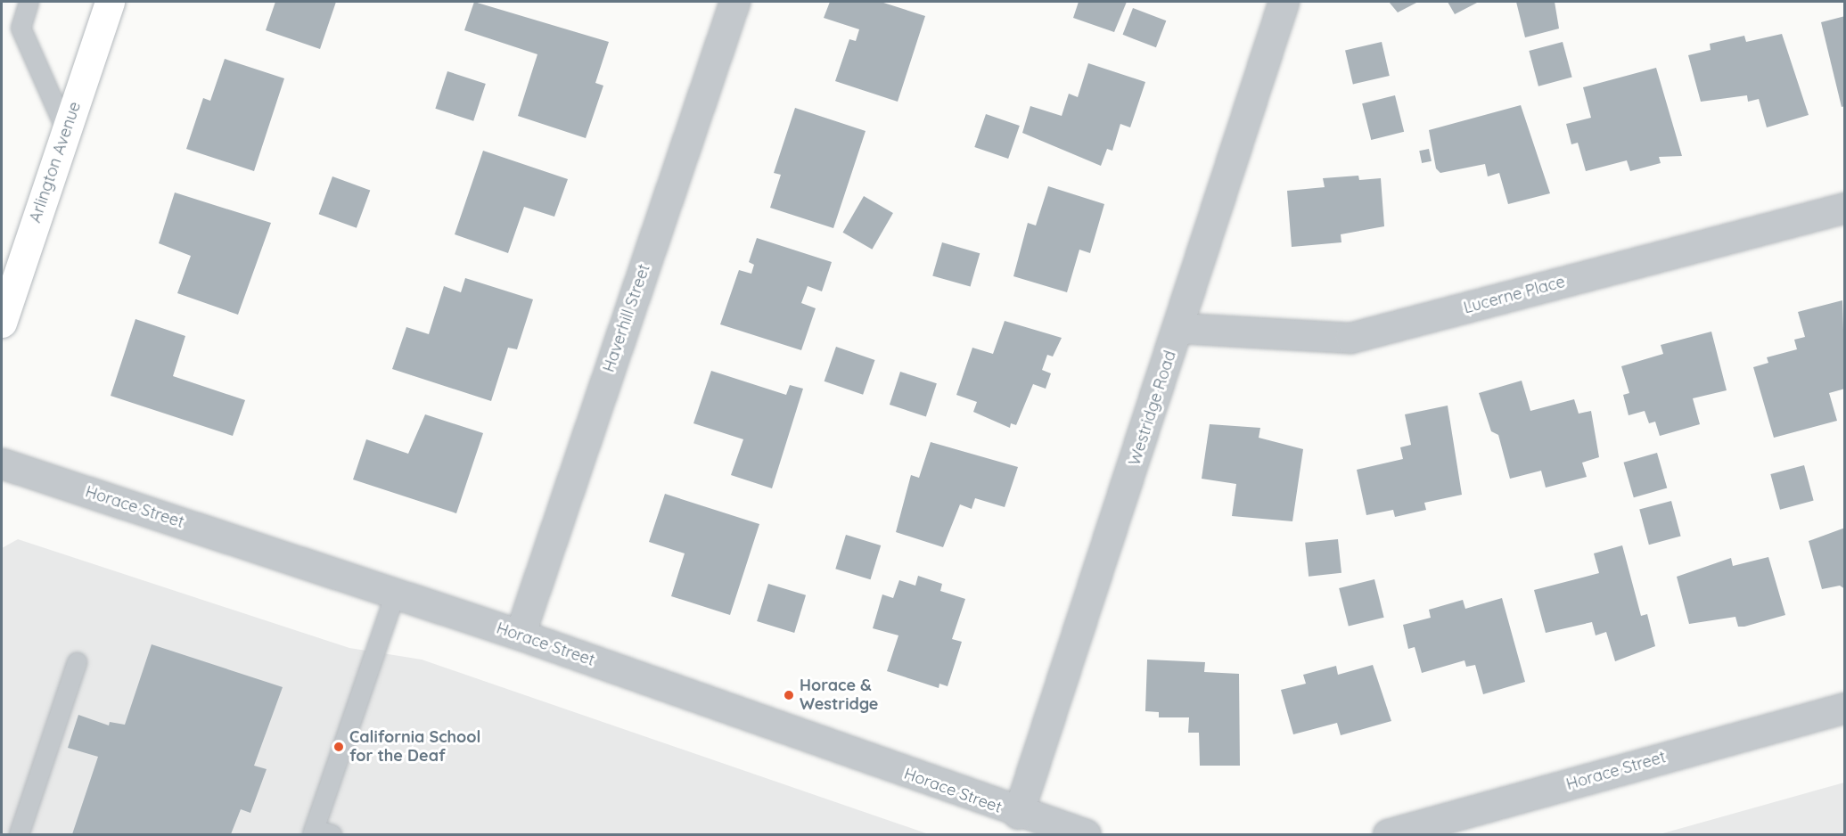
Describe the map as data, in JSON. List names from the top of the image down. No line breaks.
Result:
{"streets":{"main road":["Arlington Avenue"],"street":["Lucerne Place","Haverhill Street","Westridge Road","Horace Street"]},"crossings":[["Lucerne Place","Westridge Road"],["Haverhill Street","Horace Street"],["Westridge Road","Horace Street"]],"places":["Horace & Westridge","California School for the Deaf"]}
